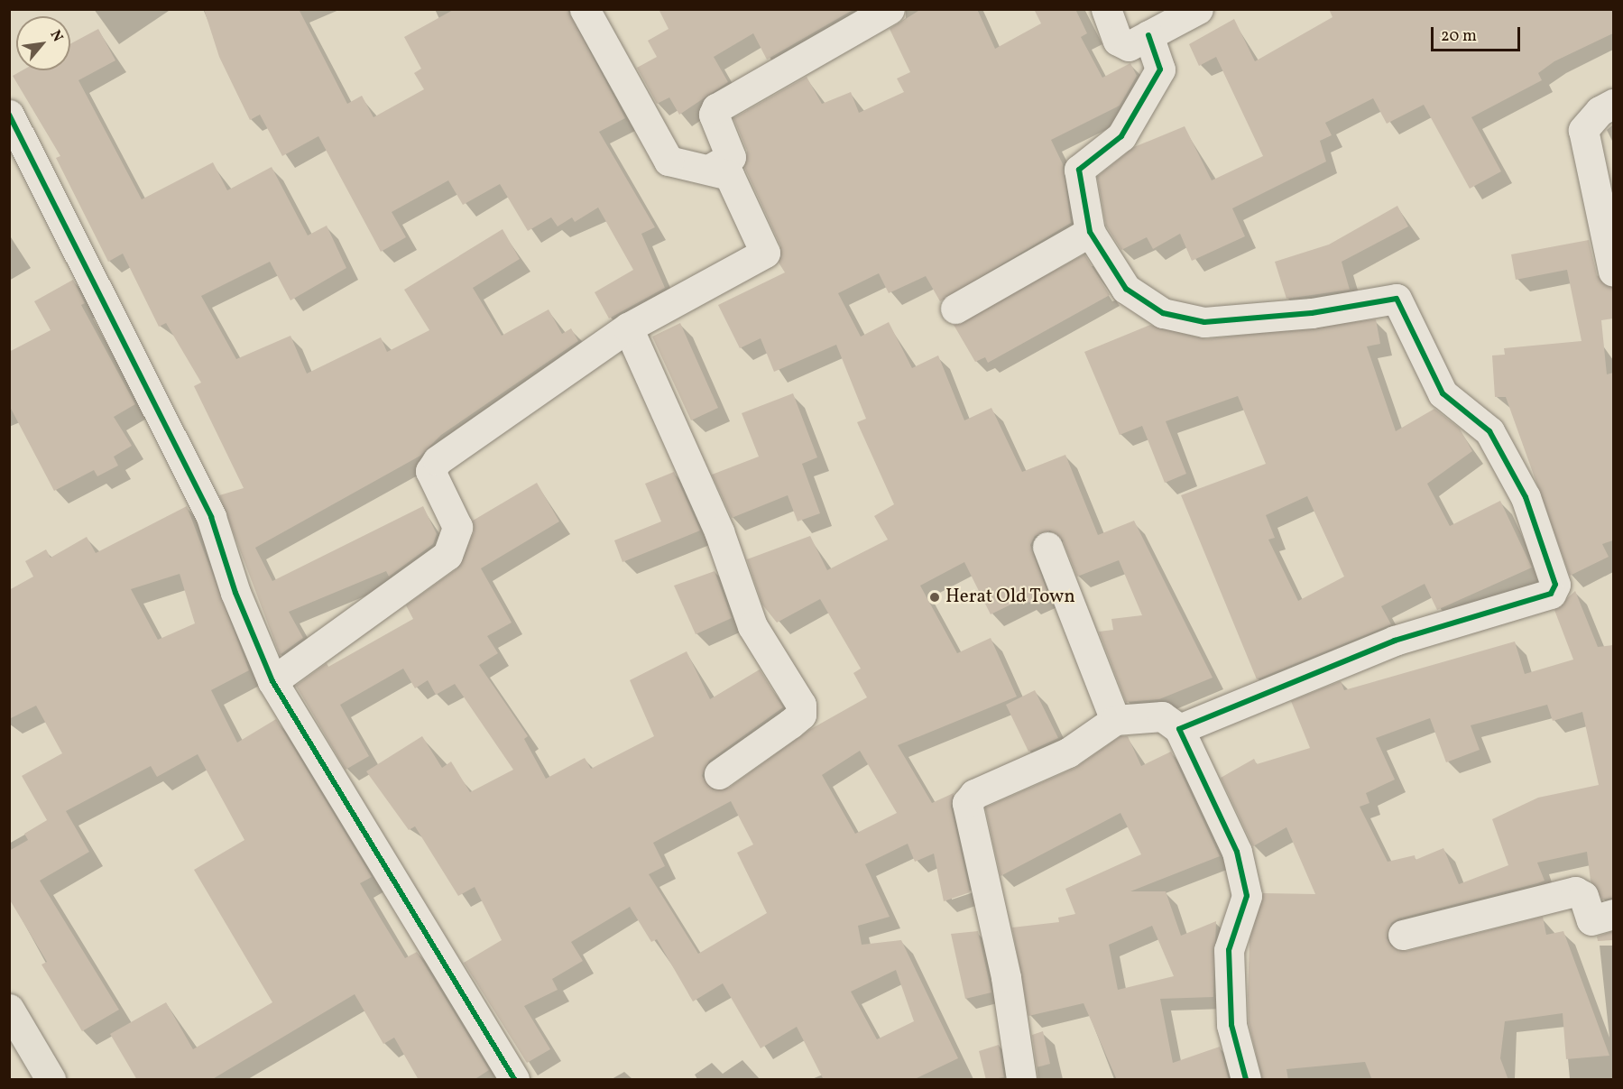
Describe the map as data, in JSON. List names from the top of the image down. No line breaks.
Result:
{"places":["Herat Old Town"],"scale_bar":"20 m","north":"top right"}
